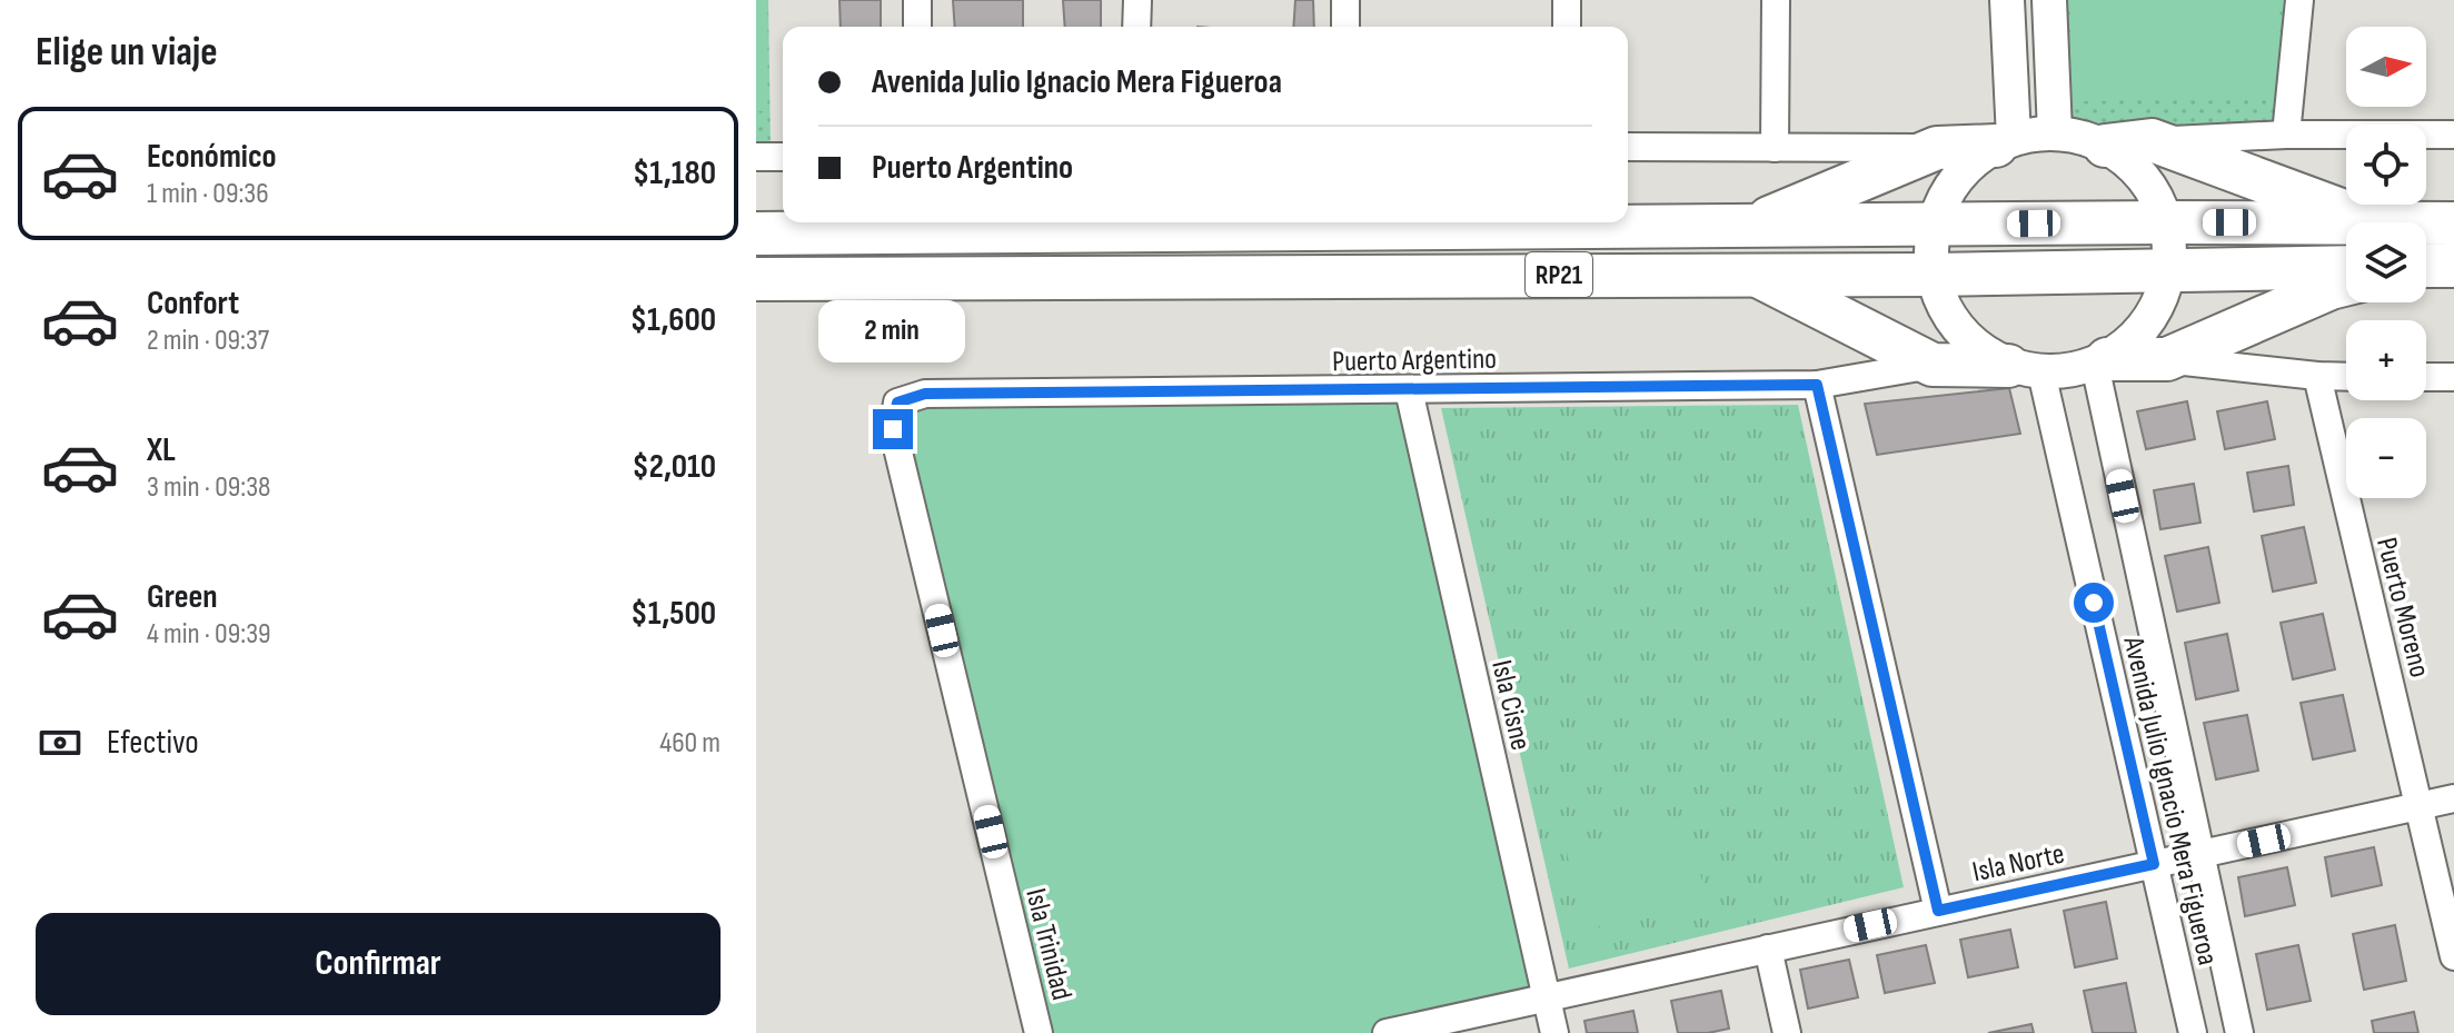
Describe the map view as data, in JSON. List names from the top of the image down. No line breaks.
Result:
{"streets":{"main road":["RP21"],"street":["Puerto Argentino","Puerto Moreno","Isla Cisne","Avenida Julio Ignacio Mera Figueroa","Isla Norte","Isla Trinidad"]},"crossings":[["Puerto Argentino","Isla Cisne"],["Puerto Argentino","Isla Trinidad"],["Puerto Moreno","Isla Norte"],["Isla Cisne","Isla Norte"],["Avenida Julio Ignacio Mera Figueroa","Isla Norte"]],"north":"right","page":{"heading":"Elige un viaje","map_buttons":["+","−"],"banner":["Avenida Julio Ignacio Mera Figueroa","Puerto Argentino"],"list":[{"name":"Económico","note":"1 min · 09:36","value":"$1,180"},{"name":"Confort","note":"2 min · 09:37","value":"$1,600"},{"name":"XL","note":"3 min · 09:38","value":"$2,010"},{"name":"Green","note":"4 min · 09:39","value":"$1,500"}],"bubble":"2 min","pay":["Efectivo","460 m"],"buttons":"Confirmar"}}
